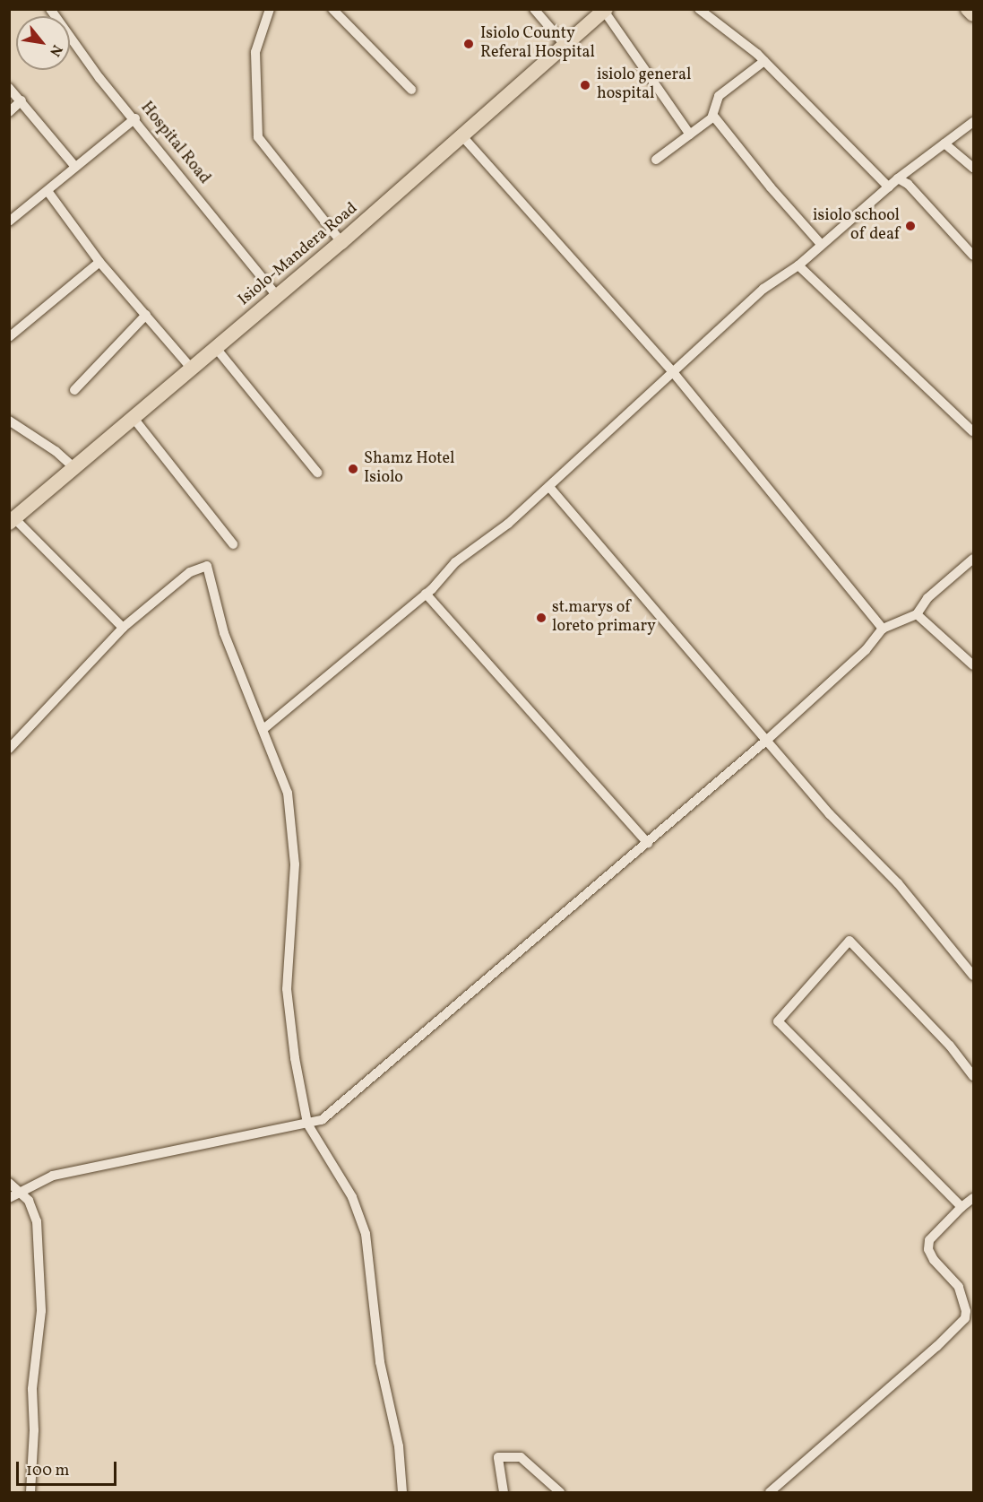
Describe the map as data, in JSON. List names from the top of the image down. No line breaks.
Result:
{"streets":{"highway":["Isiolo-Mandera Road"],"street":["Hospital Road"]},"crossings":[["Hospital Road","Isiolo-Mandera Road"]],"places":["Isiolo County Referal Hospital","isiolo general hospital","isiolo school of deaf","Shamz Hotel Isiolo","st.marys of loreto primary"],"scale_bar":"100 m","north":"bottom right"}
